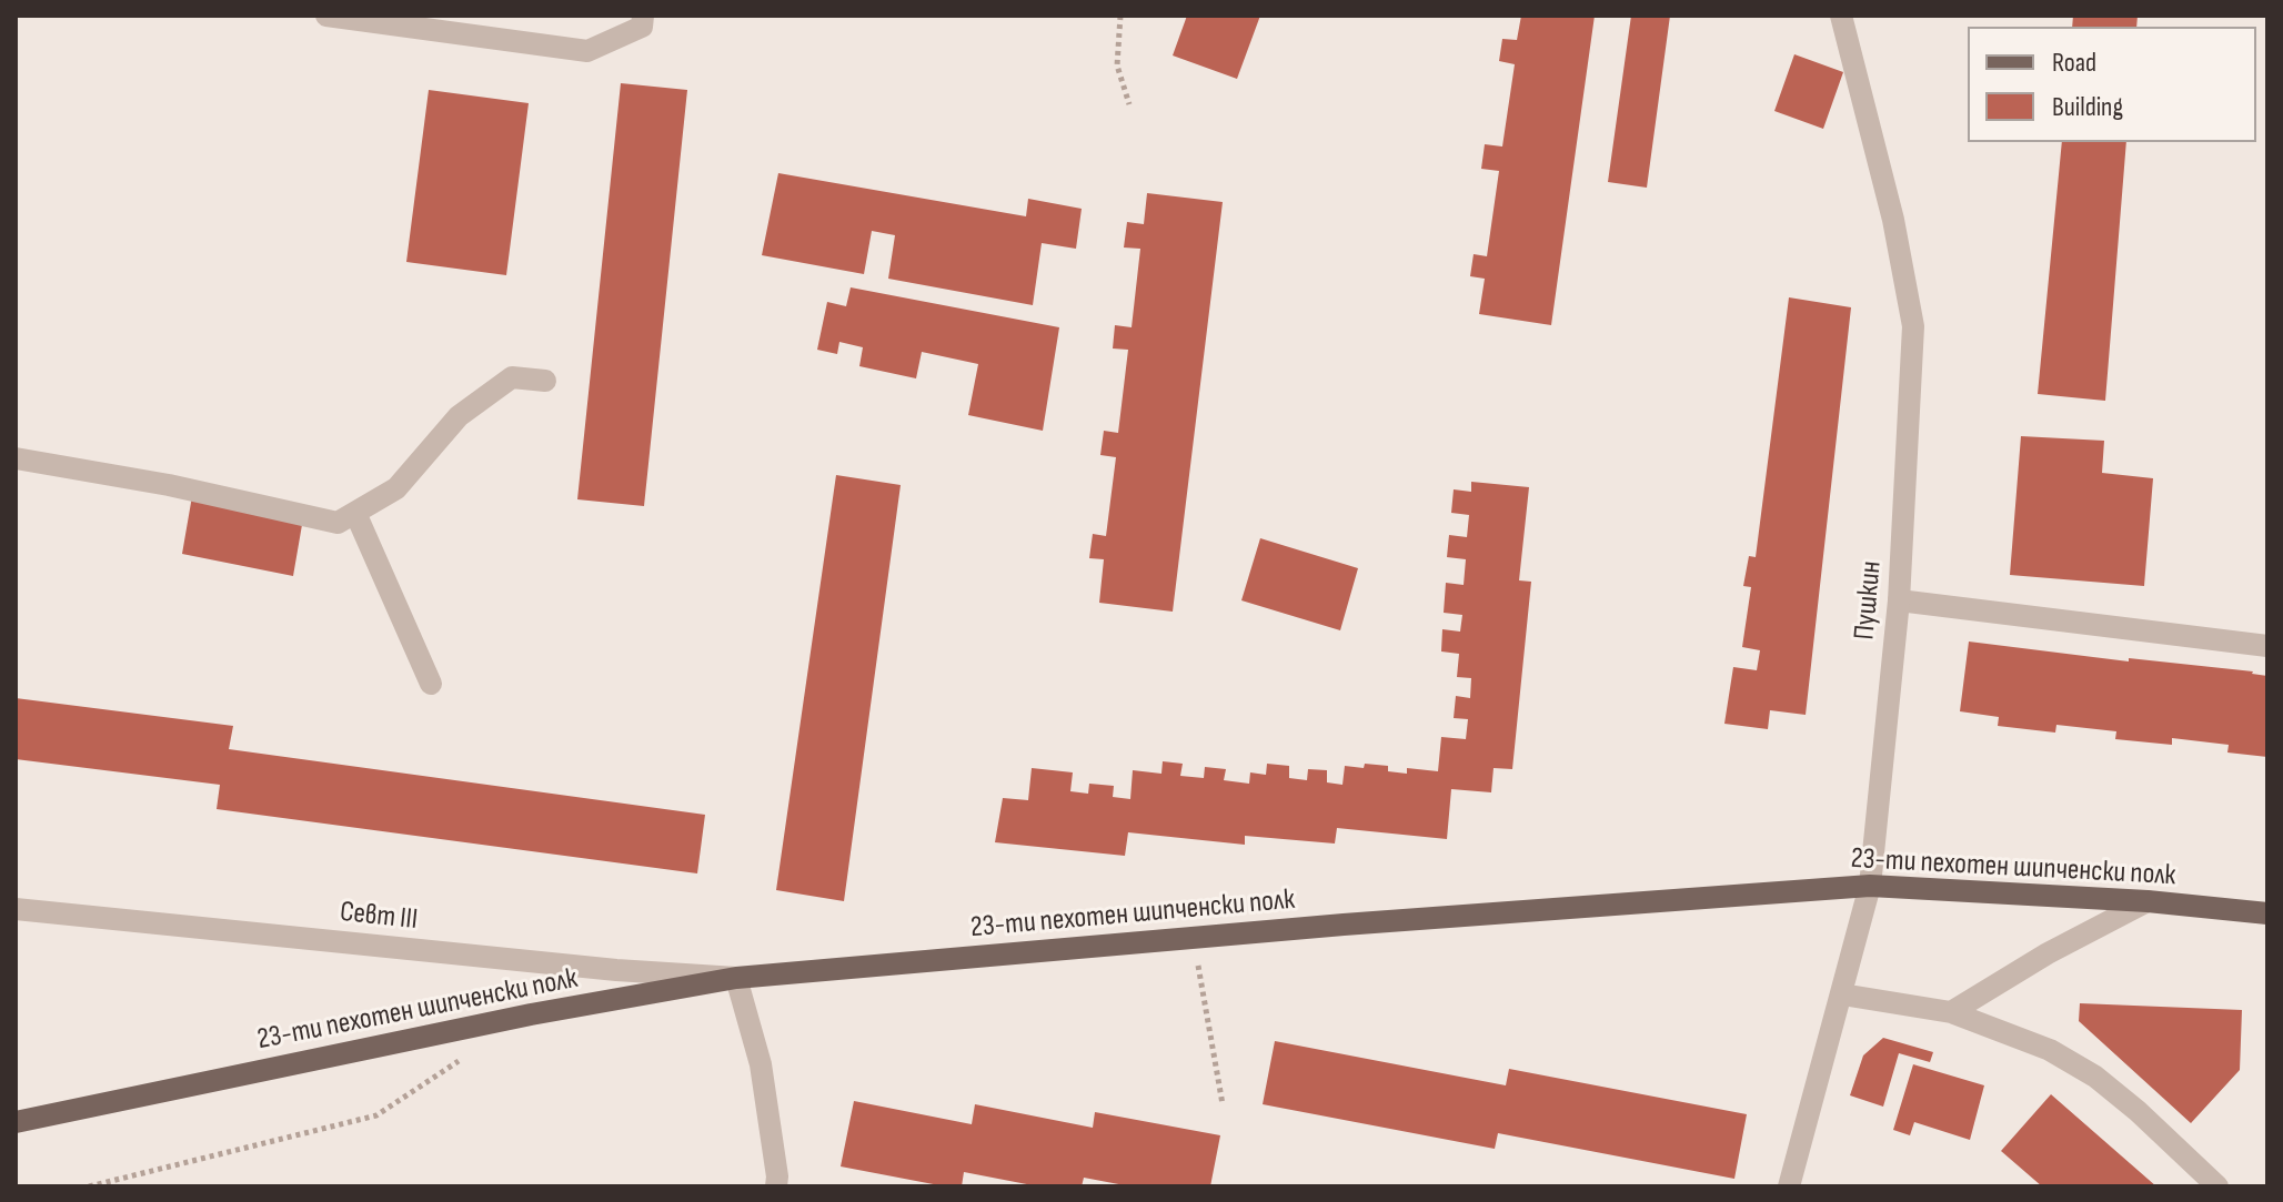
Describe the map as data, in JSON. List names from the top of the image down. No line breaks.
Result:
{"streets":{"main road":["23-ти пехотен шипченски полк"],"street":["Пушкин","Севт III"]},"crossings":[["Пушкин","23-ти пехотен шипченски полк"],["23-ти пехотен шипченски полк","Севт III"]],"legend":["Road","Building"]}
